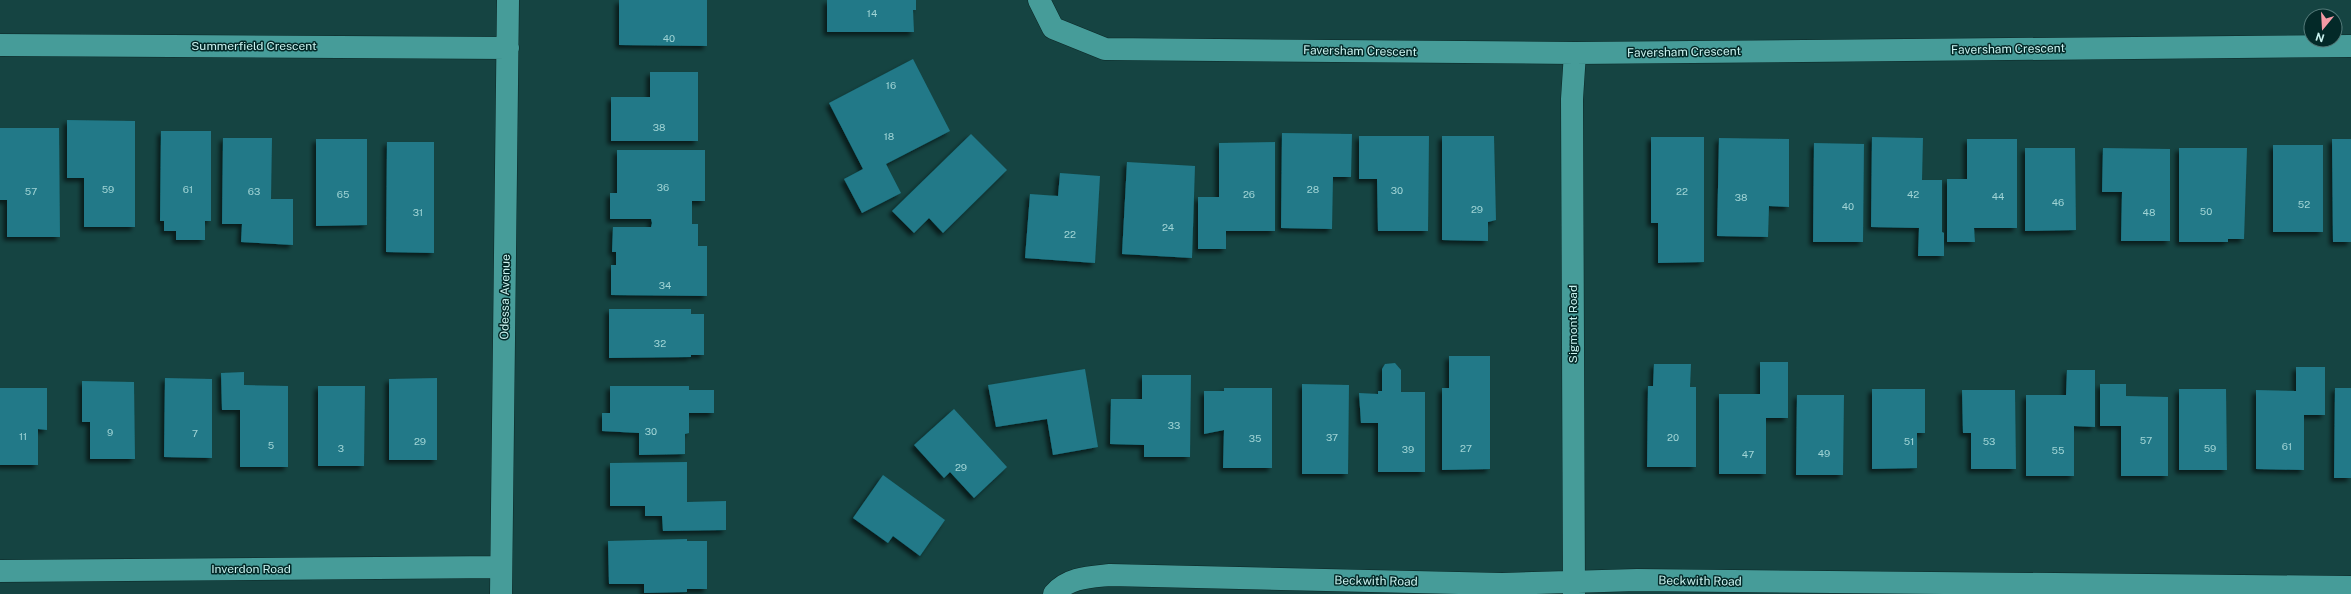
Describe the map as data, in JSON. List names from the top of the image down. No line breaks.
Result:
{"streets":{"street":["Summerfield Crescent","Faversham Crescent","Odessa Avenue","Sigmont Road","Inverdon Road","Beckwith Road"]},"crossings":[["Summerfield Crescent","Odessa Avenue"],["Faversham Crescent","Sigmont Road"],["Odessa Avenue","Inverdon Road"],["Sigmont Road","Beckwith Road"]],"house_numbers":["14","40","16","38","18","36","59","61","28","30","57","63","22","65","26","42","44","38","46","52","40","29","50","31","48","24","22","34","32","33","30","9","7","11","37","20","35","57","29","51","53","5","61","3","27","59","39","55","49","47","29"],"north":"bottom"}
